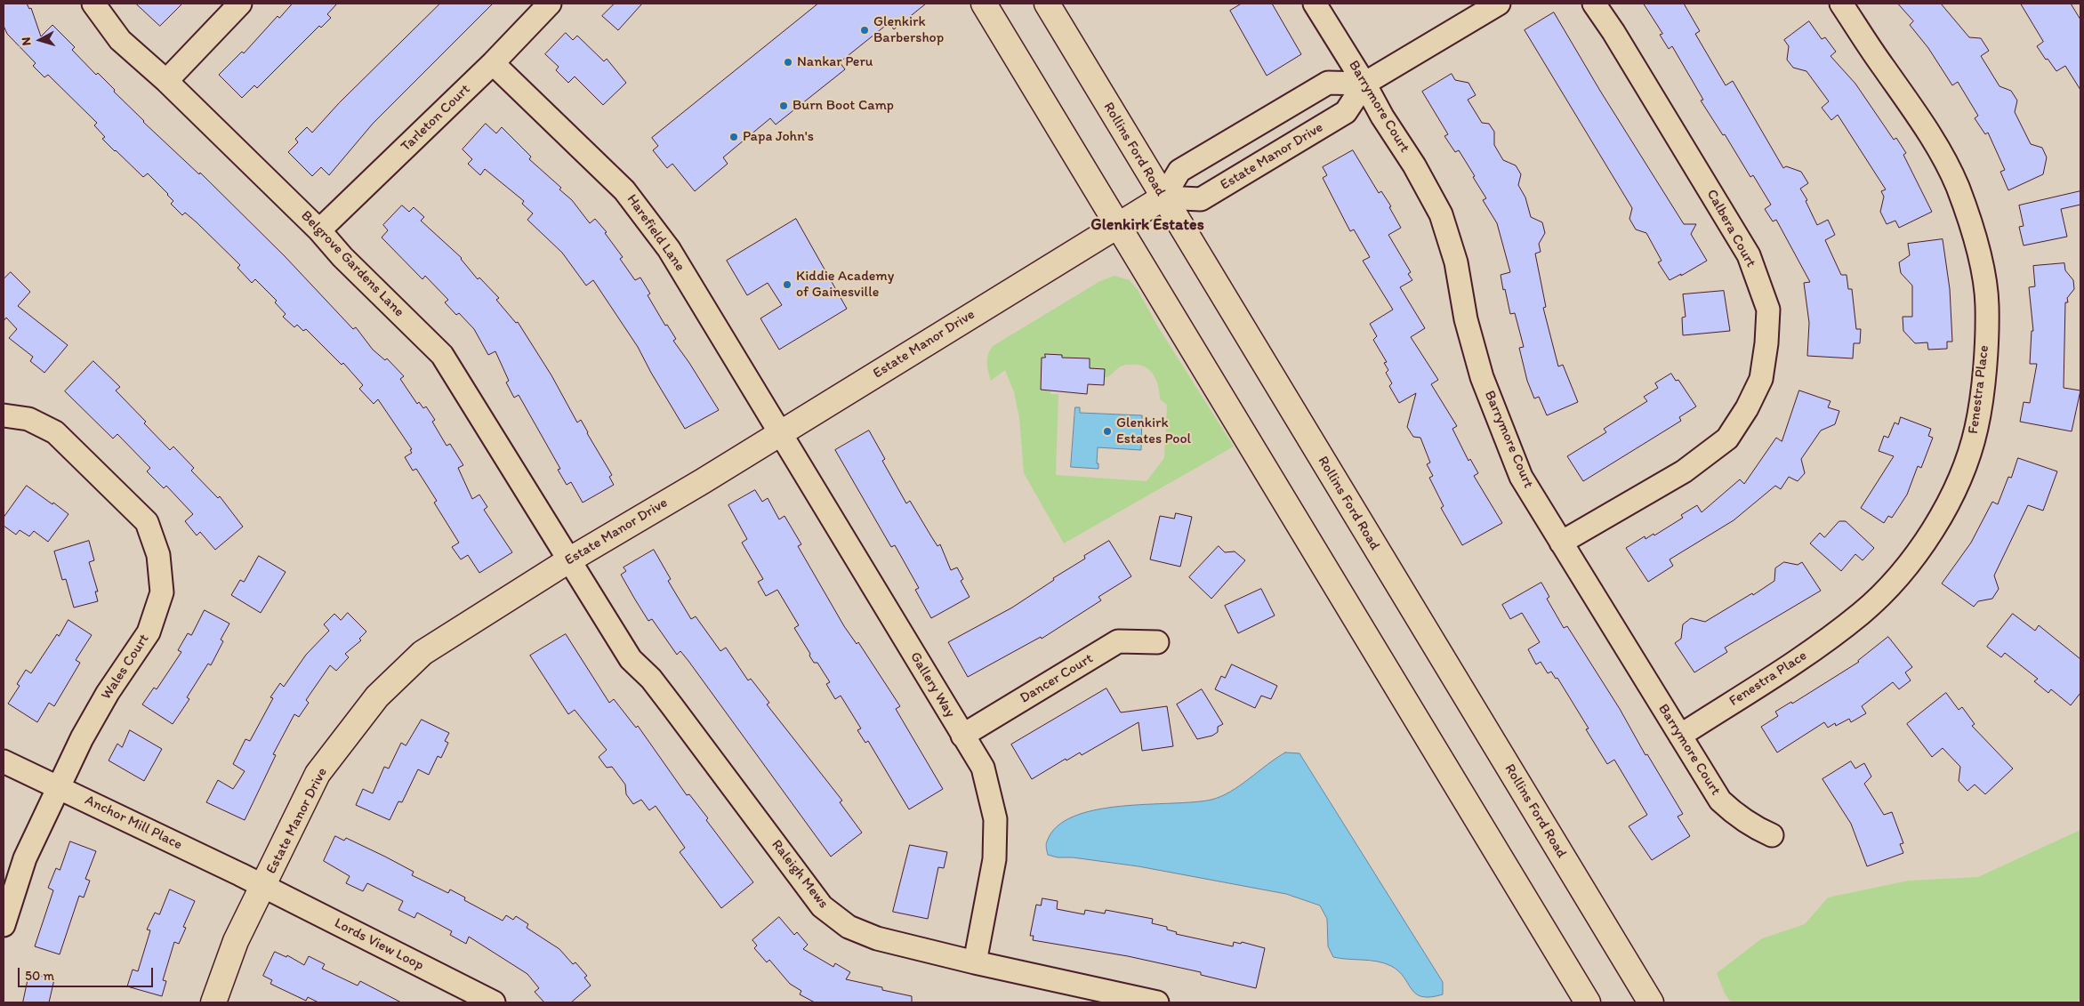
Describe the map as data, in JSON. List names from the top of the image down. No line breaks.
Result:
{"streets":{"main road":["Rollins Ford Road","Estate Manor Drive"],"street":["Barrymore Court","Tarleton Court","Calbera Court","Harefield Lane","Belgrove Gardens Lane","Fenestra Place","Wales Court","Dancer Court","Gallery Way","Anchor Mill Place","Raleigh Mews","Lords View Loop"]},"crossings":[["Barrymore Court","Estate Manor Drive"],["Barrymore Court","Calbera Court"],["Barrymore Court","Fenestra Place"],["Tarleton Court","Harefield Lane"],["Tarleton Court","Belgrove Gardens Lane"],["Rollins Ford Road","Estate Manor Drive"],["Estate Manor Drive","Harefield Lane"],["Estate Manor Drive","Belgrove Gardens Lane"],["Estate Manor Drive","Gallery Way"],["Estate Manor Drive","Anchor Mill Place"],["Estate Manor Drive","Raleigh Mews"],["Estate Manor Drive","Lords View Loop"],["Harefield Lane","Gallery Way"],["Belgrove Gardens Lane","Raleigh Mews"],["Wales Court","Anchor Mill Place"],["Dancer Court","Gallery Way"],["Gallery Way","Raleigh Mews"],["Anchor Mill Place","Lords View Loop"]],"districts":["Glenkirk Estates"],"places":["Glenkirk Barbershop","Nankar Peru","Burn Boot Camp","Papa John's","Kiddie Academy of Gainesville","Glenkirk Estates Pool"],"scale_bar":"50 m","north":"left"}
